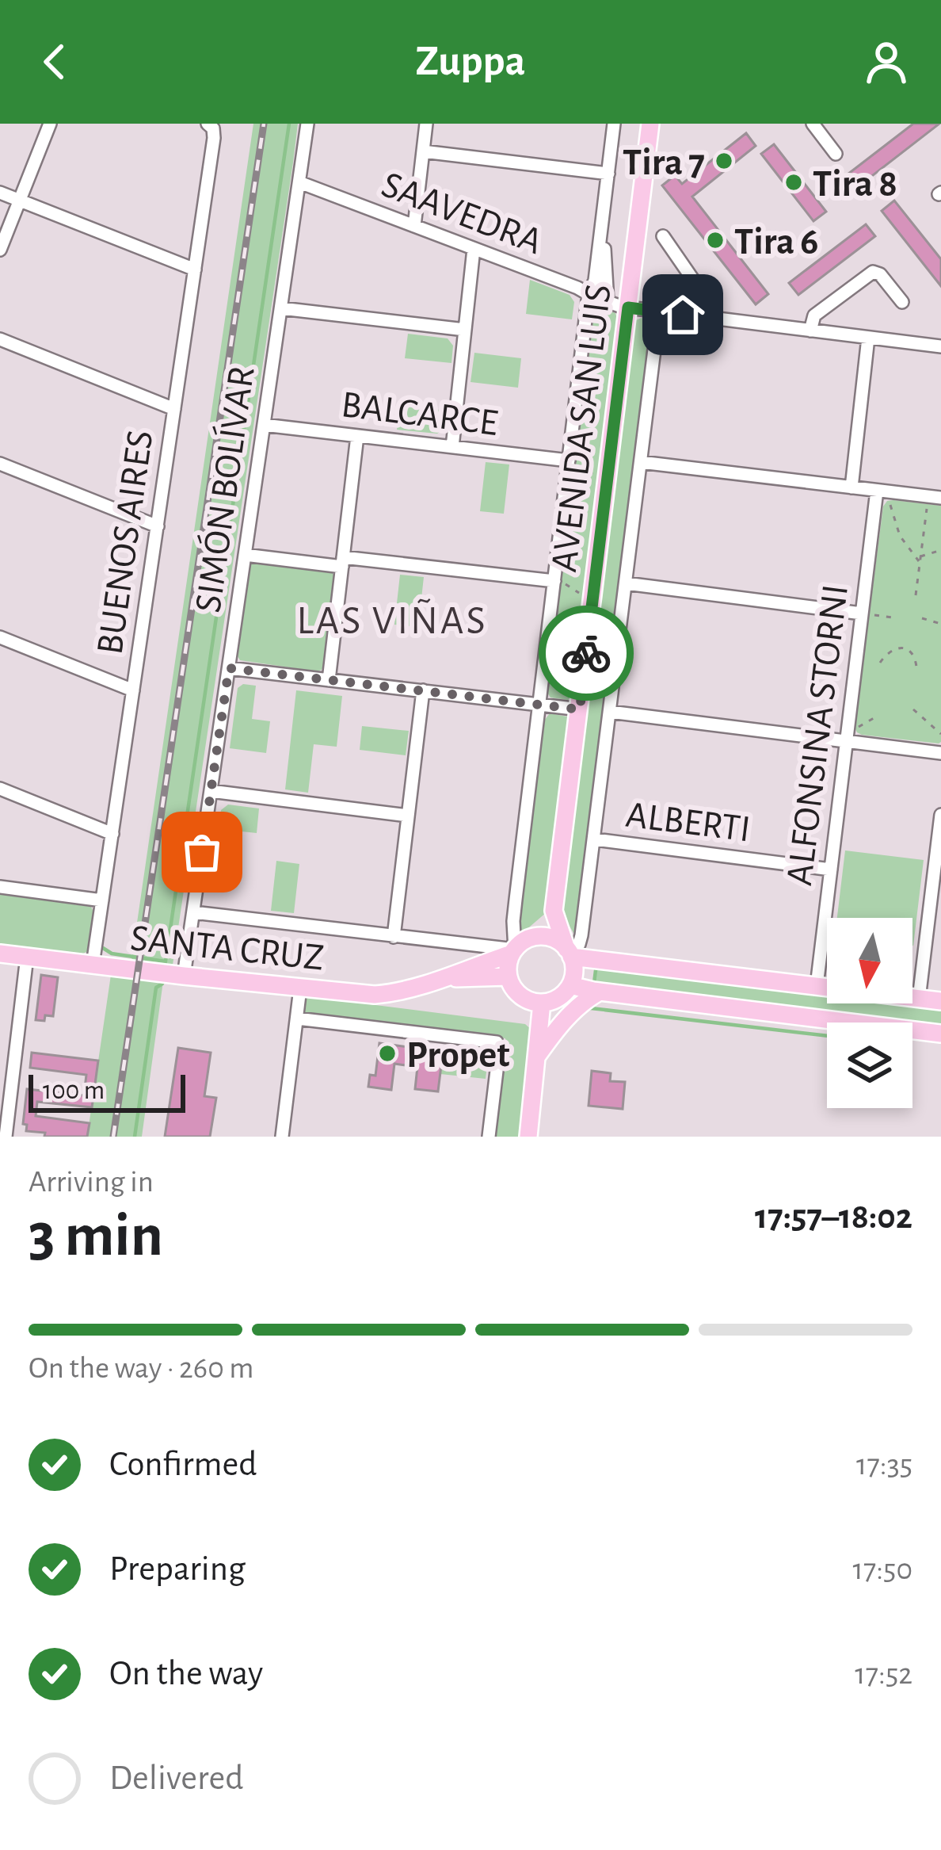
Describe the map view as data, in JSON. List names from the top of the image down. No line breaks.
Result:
{"streets":{"main road":["AVENIDA SAN LUIS","SANTA CRUZ"],"street":["SAAVEDRA","BALCARCE","SIMÓN BOLÍVAR","BUENOS AIRES","ALFONSINA STORNI","ALBERTI"]},"crossings":[["SAAVEDRA","AVENIDA SAN LUIS"],["SAAVEDRA","SIMÓN BOLÍVAR"],["BALCARCE","AVENIDA SAN LUIS"],["BALCARCE","SIMÓN BOLÍVAR"],["AVENIDA SAN LUIS","SANTA CRUZ"],["SIMÓN BOLÍVAR","SANTA CRUZ"],["BUENOS AIRES","SANTA CRUZ"],["ALFONSINA STORNI","ALBERTI"]],"districts":["LAS VIÑAS"],"places":["Tira 7","Tira 8","Tira 6","Propet"],"scale_bar":"100 m","north":"bottom","page":{"header":"Zuppa","scale":"100 m","heading":["3 min","Arriving in","17:57–18:02"],"bar":"On the way · 260 m","list":[["Confirmed","17:35"],["Preparing","17:50"],["On the way","17:52"],"Delivered"]}}
